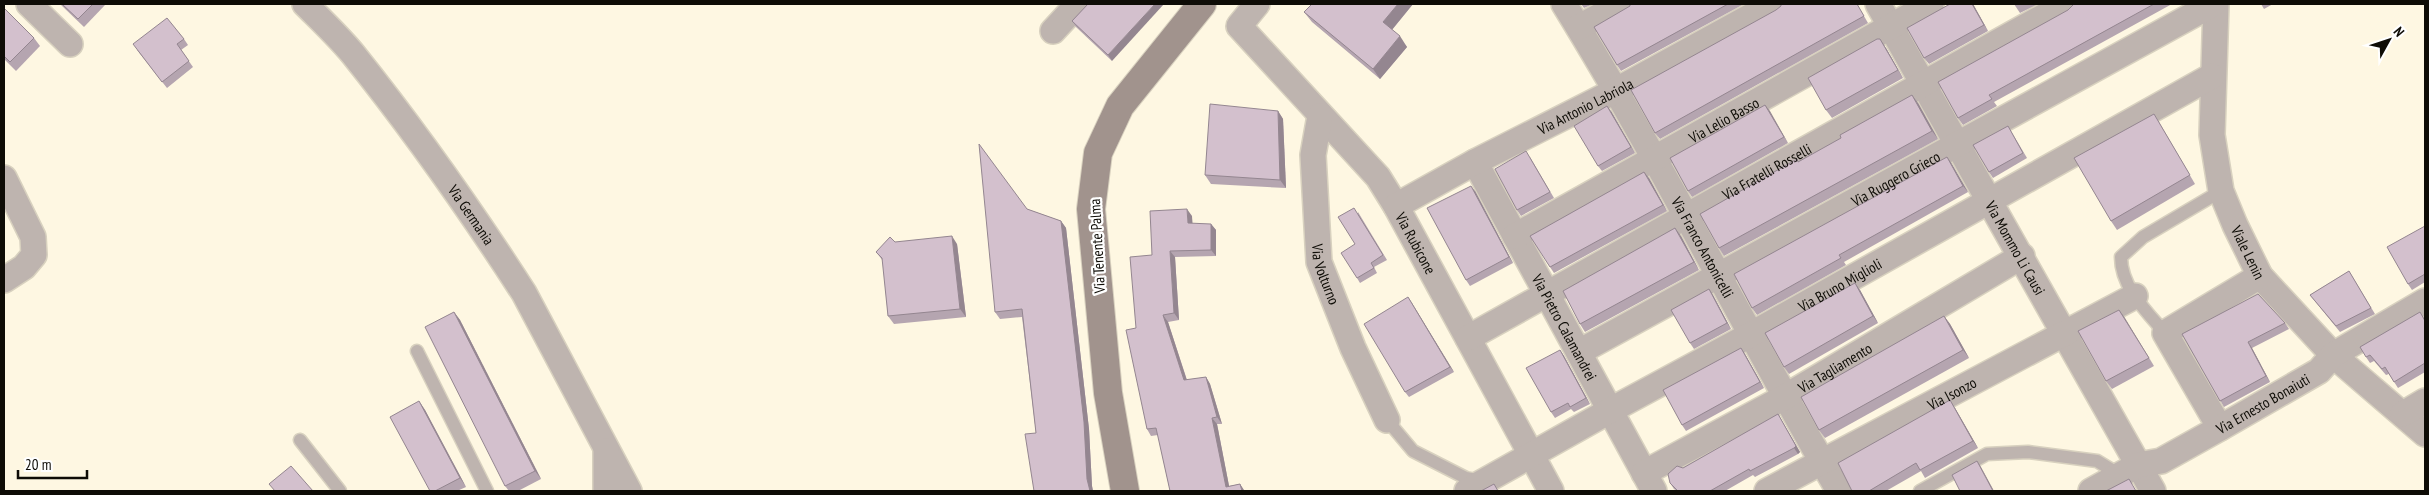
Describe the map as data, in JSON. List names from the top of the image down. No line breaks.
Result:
{"streets":{"main road":["Via Tenente Palma"],"street":["Via Antonio Labriola","Via Lelio Basso","Via Fratelli Rosselli","Via Ruggero Grieco","Via Germania","Via Rubicone","Via Franco Antonicelli","Via Mommo Li Causi","Viale Lenin","Via Volturno","Via Bruno Miglioli","Via Pietro Calamandrei","Via Tagliamento","Via Isonzo","Via Ernesto Bonaiuti"]},"crossings":[["Via Antonio Labriola","Via Rubicone"],["Via Antonio Labriola","Via Franco Antonicelli"],["Via Antonio Labriola","Via Pietro Calamandrei"],["Via Lelio Basso","Via Franco Antonicelli"],["Via Lelio Basso","Via Mommo Li Causi"],["Via Lelio Basso","Via Pietro Calamandrei"],["Via Fratelli Rosselli","Via Rubicone"],["Via Fratelli Rosselli","Via Franco Antonicelli"],["Via Fratelli Rosselli","Via Mommo Li Causi"],["Via Fratelli Rosselli","Via Pietro Calamandrei"],["Via Ruggero Grieco","Via Franco Antonicelli"],["Via Ruggero Grieco","Via Mommo Li Causi"],["Via Ruggero Grieco","Via Pietro Calamandrei"],["Via Rubicone","Via Volturno"],["Via Rubicone","Via Bruno Miglioli"],["Via Franco Antonicelli","Via Bruno Miglioli"],["Via Franco Antonicelli","Via Tagliamento"],["Via Franco Antonicelli","Via Isonzo"],["Via Mommo Li Causi","Via Bruno Miglioli"],["Via Mommo Li Causi","Via Tagliamento"],["Via Mommo Li Causi","Via Isonzo"],["Via Mommo Li Causi","Via Ernesto Bonaiuti"],["Viale Lenin","Via Bruno Miglioli"],["Viale Lenin","Via Ernesto Bonaiuti"],["Via Bruno Miglioli","Via Pietro Calamandrei"],["Via Pietro Calamandrei","Via Tagliamento"]],"scale_bar":"20 m","north":"top right"}
